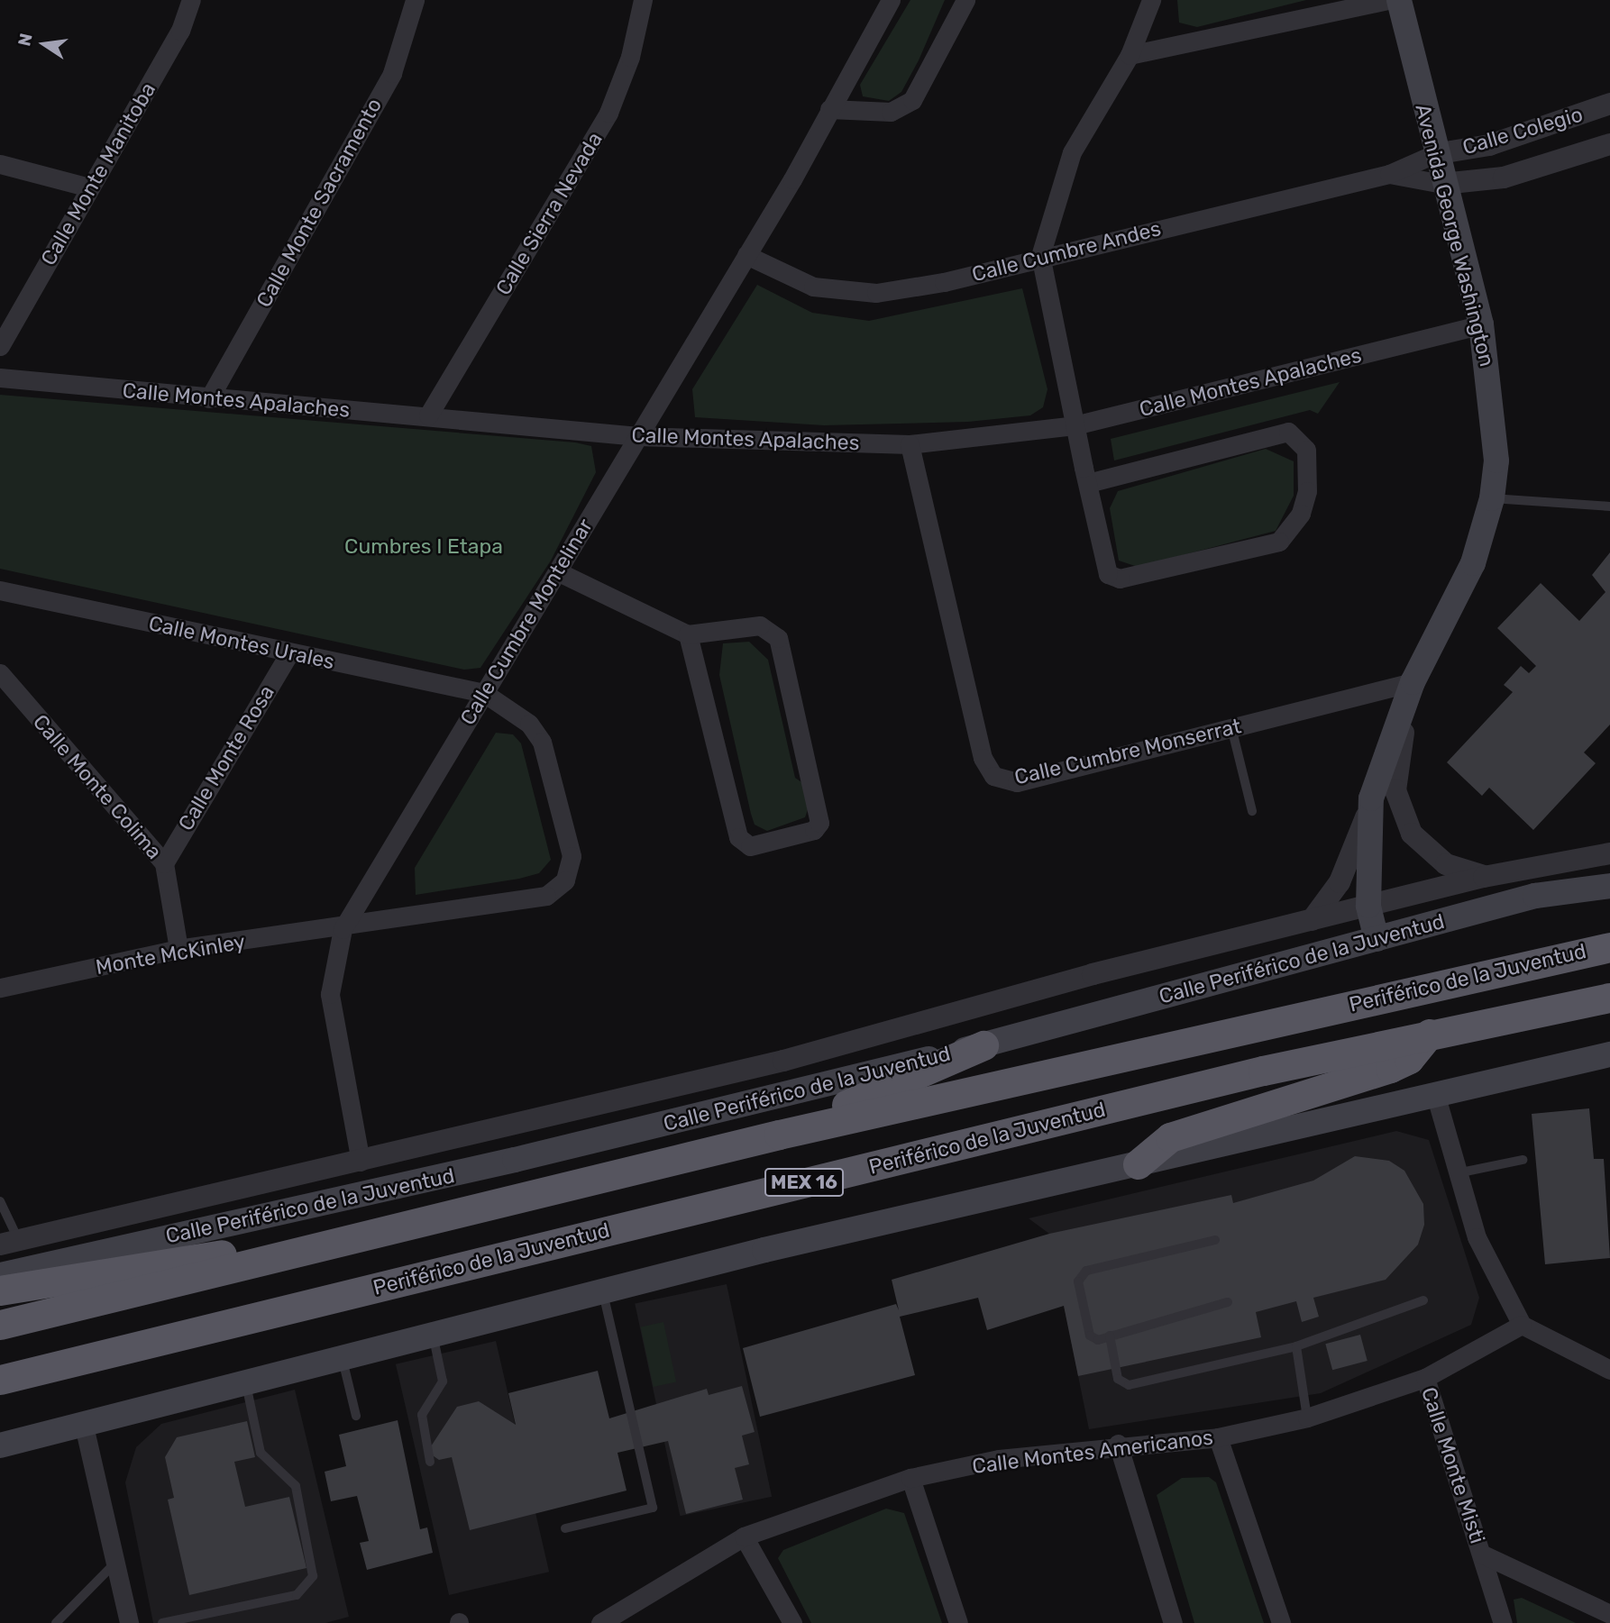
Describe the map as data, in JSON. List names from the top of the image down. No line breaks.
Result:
{"streets":{"highway":["Periférico de la Juventud","MEX 16"],"main road":["Avenida George Washington","Calle Periférico de la Juventud"],"street":["Calle Colegio","Calle Monte Manitoba","Calle Monte Sacramento","Calle Sierra Nevada","Calle Cumbre Andes","Calle Montes Apalaches","Calle Cumbre Montelinar","Calle Montes Urales","Calle Cumbre Monserrat","Calle Monte Rosa","Calle Monte Colima","Monte McKinley","Calle Montes Americanos","Calle Monte Misti"]},"crossings":[["Calle Colegio","Avenida George Washington"],["Calle Colegio","Calle Cumbre Andes"],["Calle Monte Sacramento","Calle Montes Apalaches"],["Calle Sierra Nevada","Calle Montes Apalaches"],["Avenida George Washington","Calle Cumbre Andes"],["Avenida George Washington","Calle Montes Apalaches"],["Avenida George Washington","Calle Cumbre Monserrat"],["Avenida George Washington","Calle Periférico de la Juventud"],["Calle Cumbre Andes","Calle Cumbre Montelinar"],["Calle Montes Apalaches","Calle Cumbre Montelinar"],["Calle Montes Apalaches","Calle Cumbre Monserrat"],["Calle Cumbre Montelinar","Calle Montes Urales"],["Calle Cumbre Montelinar","Monte McKinley"],["Calle Montes Urales","Calle Monte Rosa"],["Calle Montes Urales","Monte McKinley"],["Calle Monte Rosa","Calle Monte Colima"],["Calle Monte Colima","Monte McKinley"],["Calle Montes Americanos","Calle Monte Misti"]],"parks":["Cumbres I Etapa"],"north":"left"}
